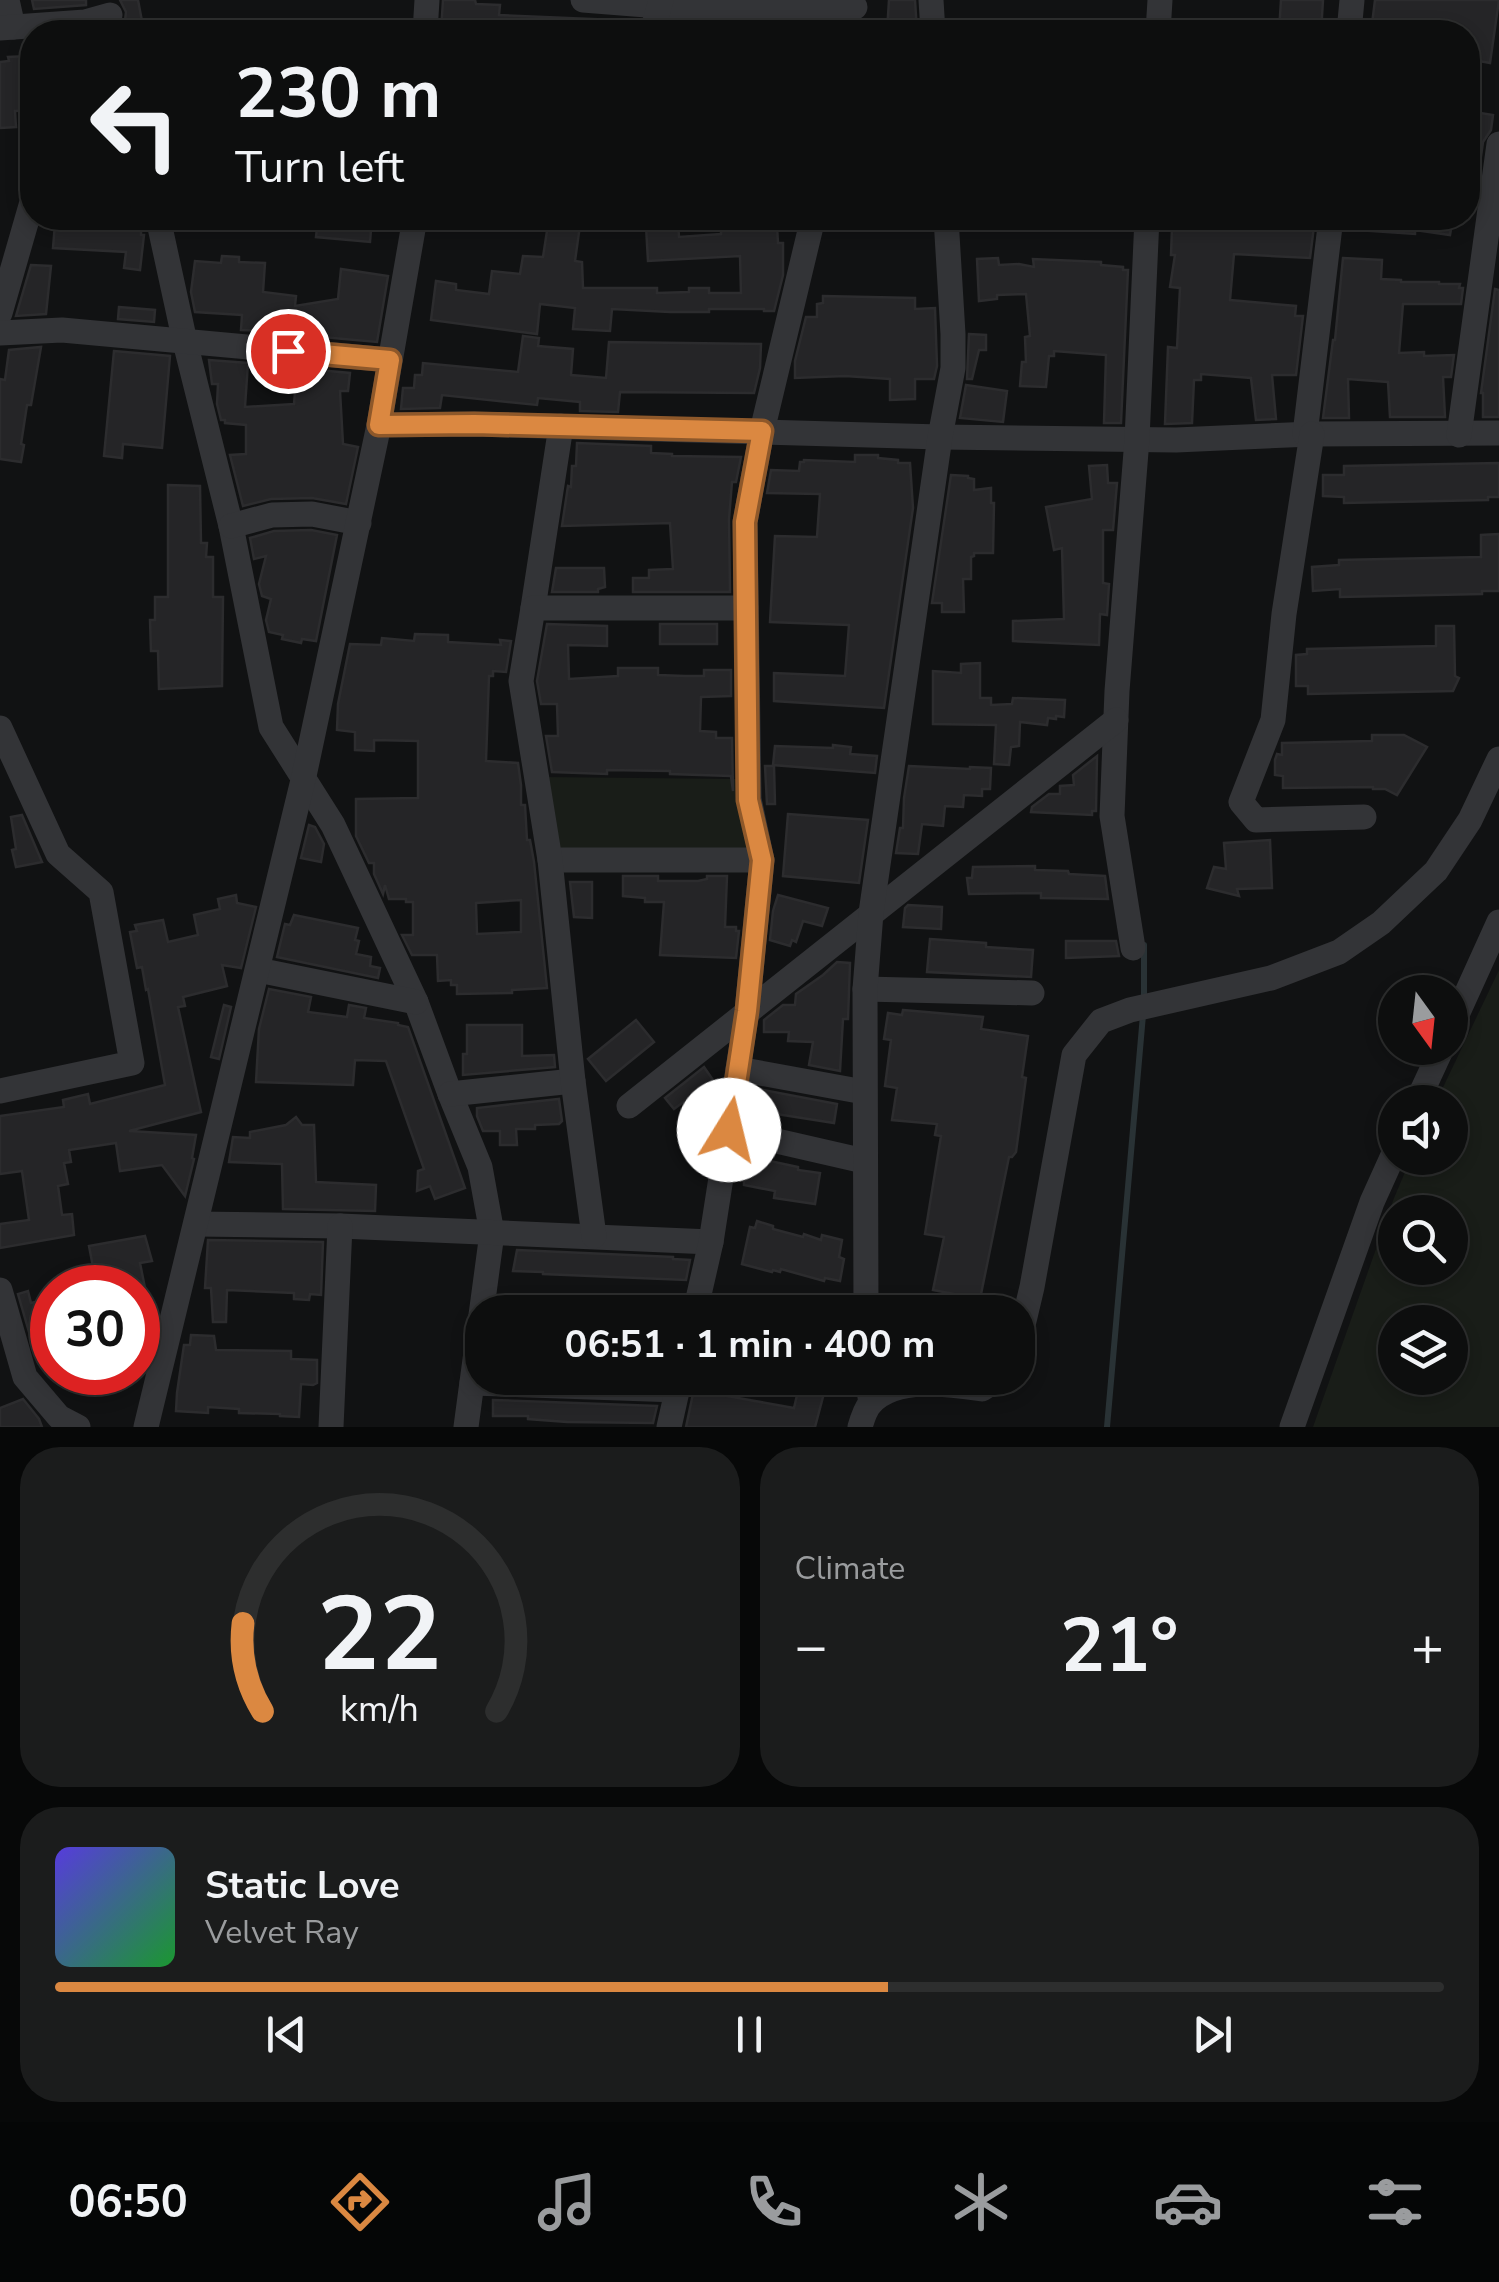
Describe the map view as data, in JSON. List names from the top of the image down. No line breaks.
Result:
{"north":"bottom","page":{"turn":["230 m","Turn left"],"limit":"30","trip":"06:51 · 1 min · 400 m","tile":"Climate","heat":["−","21°","+"],"song":["Static Love","Velvet Ray"],"tabs":"06:50","gauge":["22","km/h"]}}
